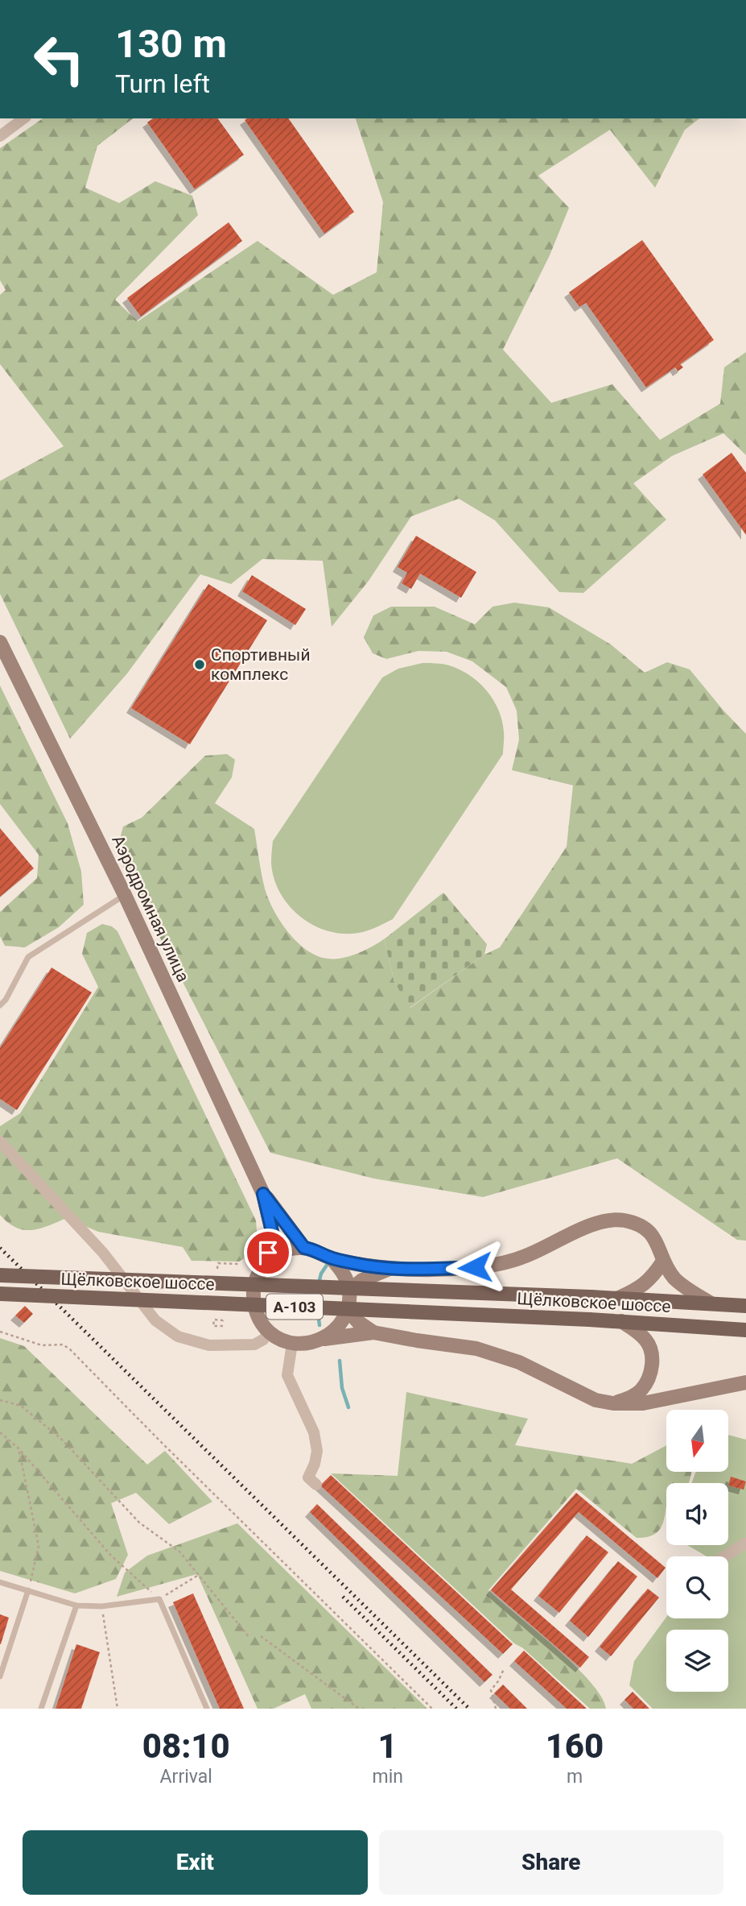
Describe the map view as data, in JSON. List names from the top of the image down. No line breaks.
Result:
{"streets":{"main road":["Щёлковское шоссе","А-103"],"street":["Аэродромная улица"]},"places":["Спортивный комплекс"],"north":"bottom","page":{"turn":["130 m","Turn left"],"eta":["08:10","Arrival","1","min","160","m"],"buttons":["Exit","Share"]}}
